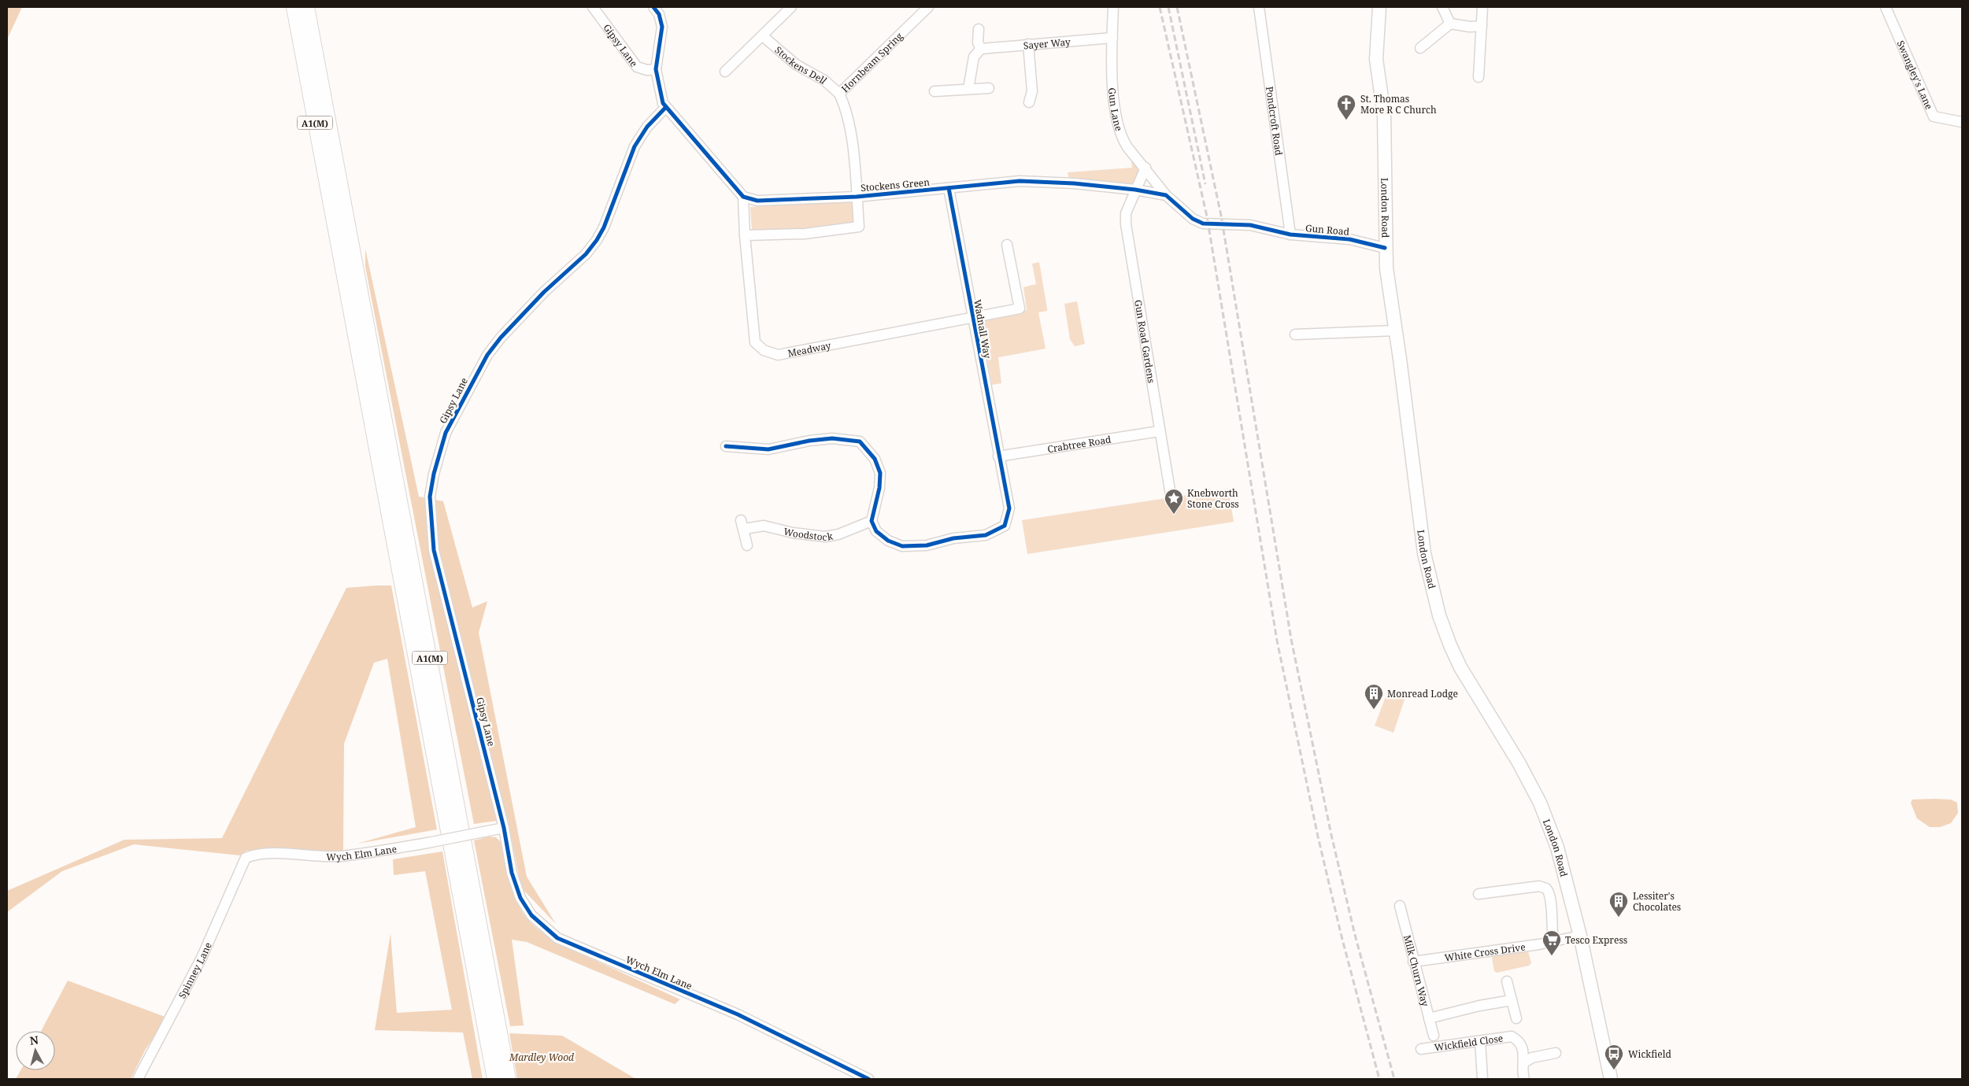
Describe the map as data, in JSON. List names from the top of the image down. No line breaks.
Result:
{"streets":{"highway":["A1(M)"],"main road":["London Road"],"street":["Sayer Way","Gipsy Lane","Hornbeam Spring","Stockens Dell","Swangley's Lane","Gun Lane","Pondcroft Road","Stockens Green","Gun Road","Wadnall Way","Gun Road Gardens","Meadway","Crabtree Road","Woodstock","Wych Elm Lane","White Cross Drive","Spinney Lane","Milk Churn Way","Wickfield Close"]},"crossings":[["Sayer Way","Gun Lane"],["Gipsy Lane","Wych Elm Lane"],["Hornbeam Spring","Stockens Dell"],["Hornbeam Spring","Stockens Green"],["Gun Lane","Stockens Green"],["Gun Lane","Gun Road"],["Gun Lane","Gun Road Gardens"],["Pondcroft Road","Gun Road"],["Stockens Green","Gun Road"],["Stockens Green","Wadnall Way"],["Stockens Green","Gun Road Gardens"],["Stockens Green","Meadway"],["London Road","Gun Road"],["London Road","White Cross Drive"],["Wadnall Way","Meadway"],["Wadnall Way","Crabtree Road"],["Wadnall Way","Woodstock"],["Gun Road Gardens","Crabtree Road"],["Wych Elm Lane","Spinney Lane"],["White Cross Drive","Milk Churn Way"]],"parks":["Mardley Wood"],"places":{"church":["St. Thomas More R C Church"],"place":["Knebworth Stone Cross"],"building":["Monread Lodge","Lessiter's Chocolates"],"supermarket":["Tesco Express"],"bus stop":["Wickfield"]},"north":"top"}
